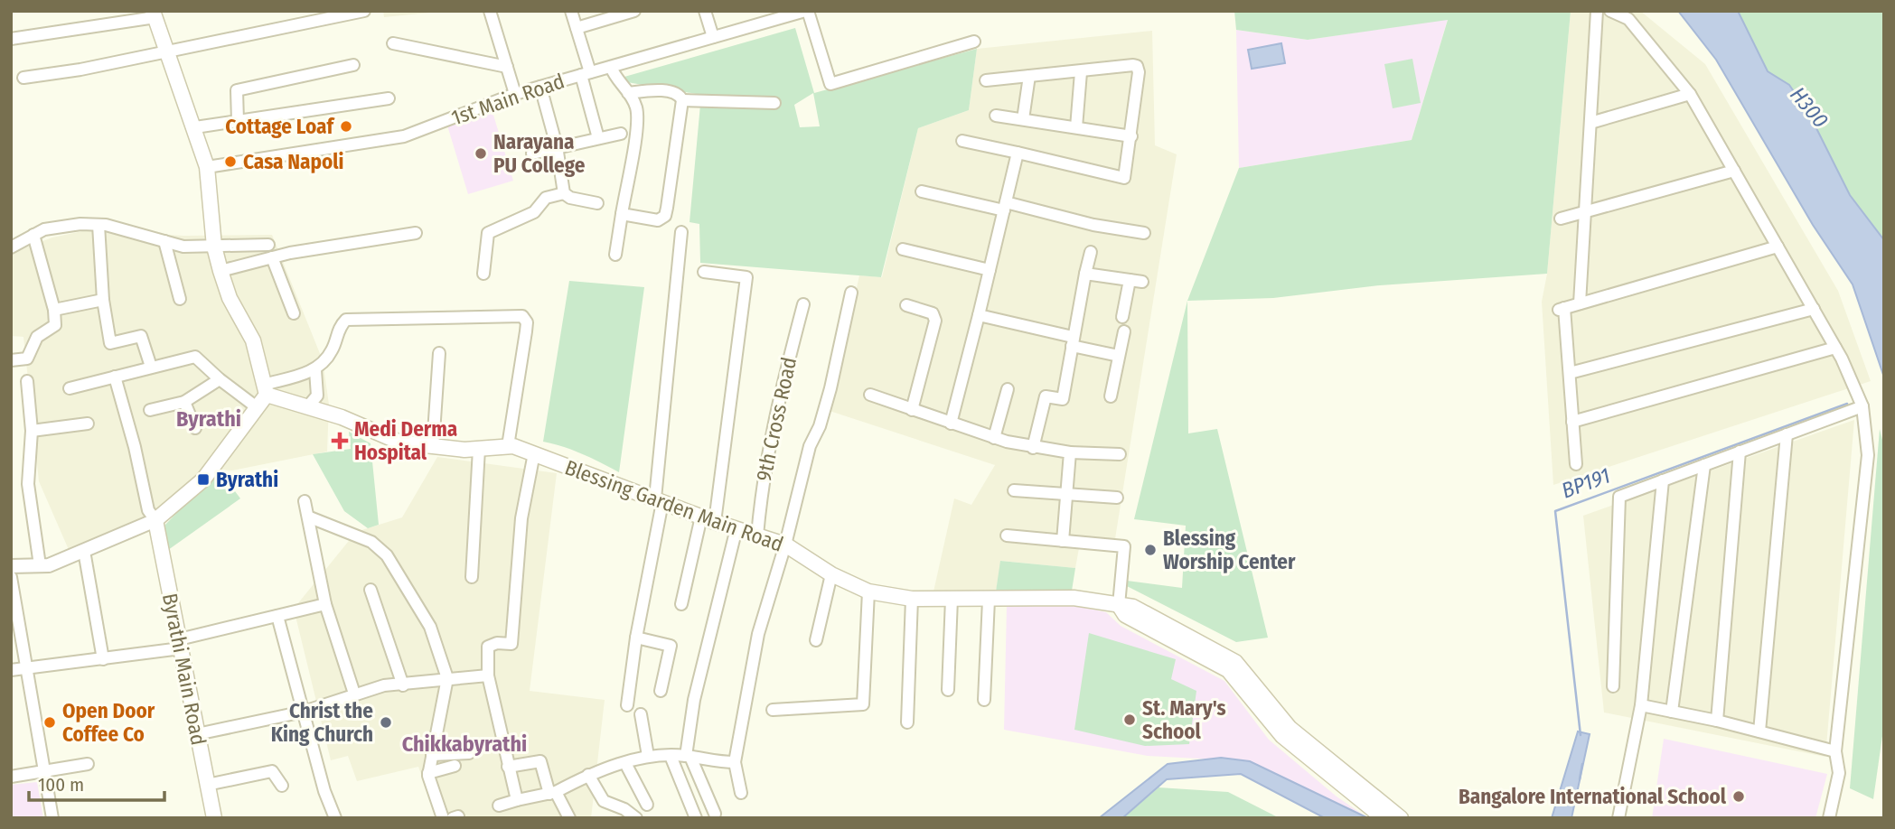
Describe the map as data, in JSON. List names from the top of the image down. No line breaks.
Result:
{"streets":{"main road":["Blessing Garden Main Road","Byrathi Main Road"],"street":["1st Main Road","9th Cross Road"]},"crossings":[["9th Cross Road","Blessing Garden Main Road"]],"districts":["Byrathi","Chikkabyrathi"],"water":["H300","BP191"],"places":{"other":["Cottage Loaf","Narayana PU College","Casa Napoli","Blessing Worship Center","St. Mary's School","Open Door Coffee Co","Christ the King Church","Bangalore International School"],"health":["Medi Derma Hospital"],"transit":["Byrathi"]},"scale_bar":"100 m"}
